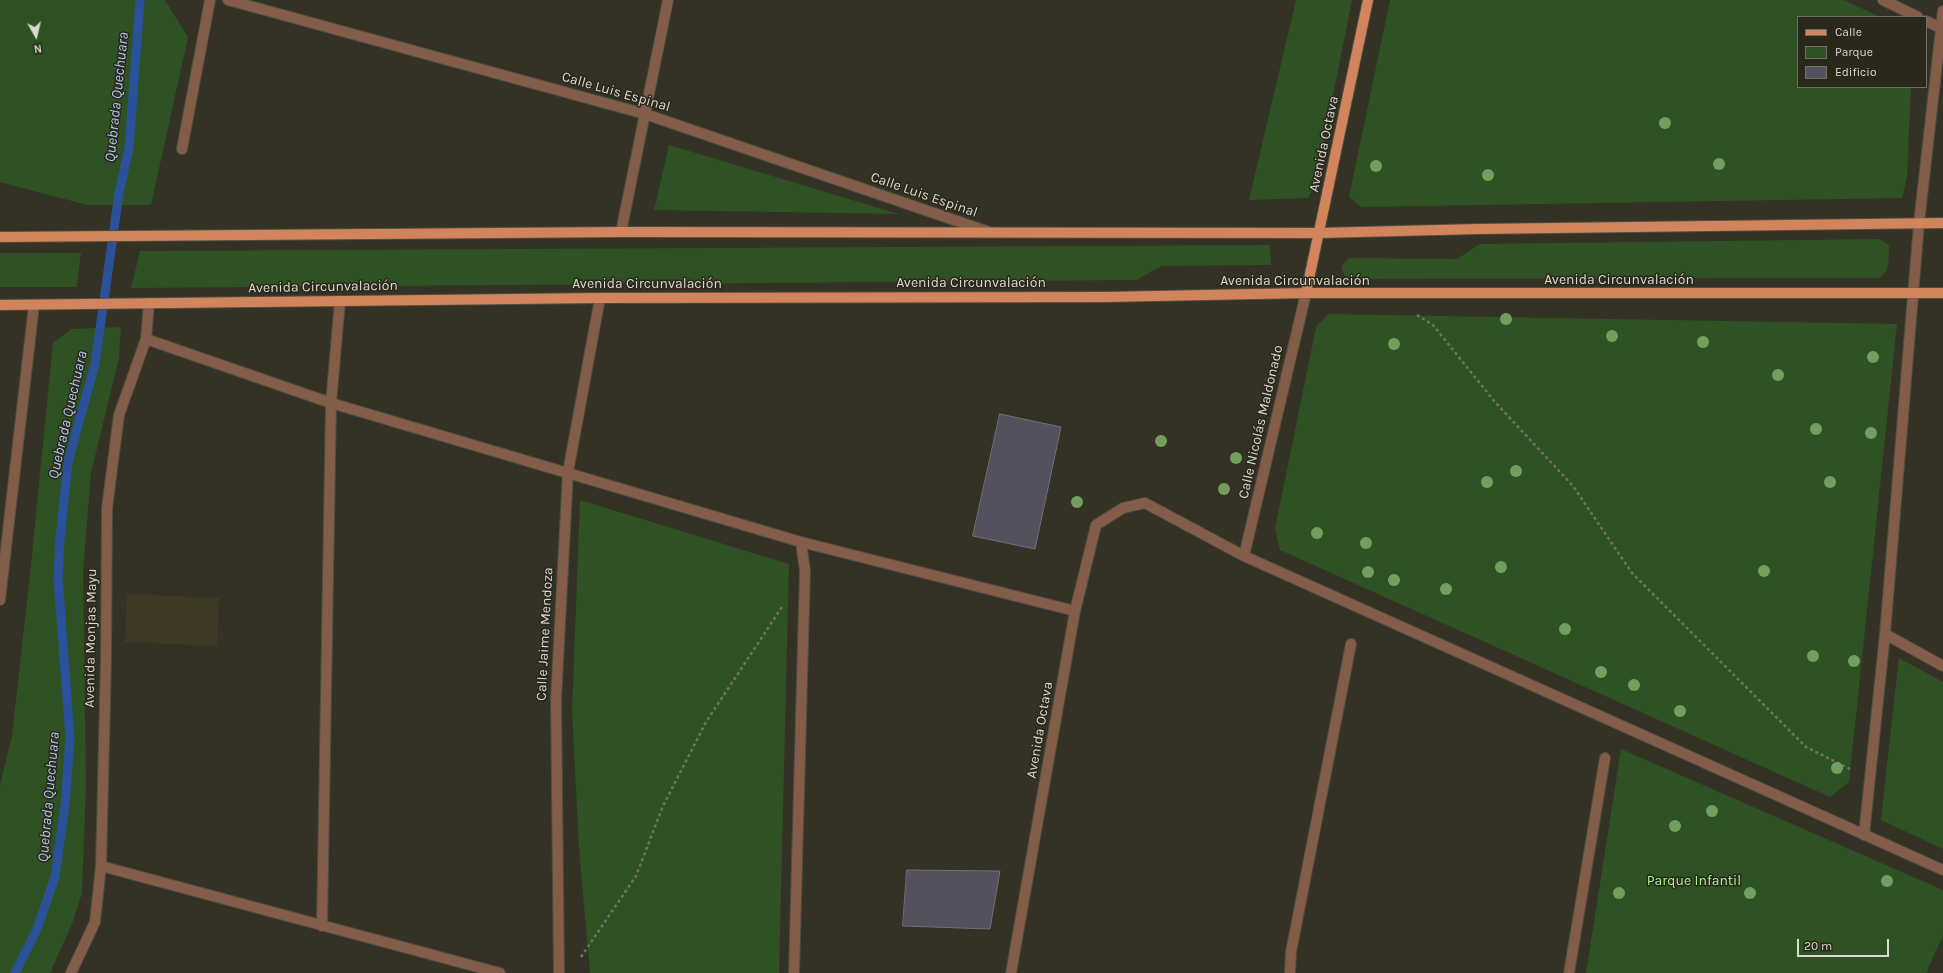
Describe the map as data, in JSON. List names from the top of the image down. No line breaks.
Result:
{"streets":{"main road":["Avenida Octava","Avenida Circunvalación"],"street":["Calle Luis Espinal","Calle Nicolás Maldonado","Calle Jaime Mendoza","Avenida Monjas Mayu"]},"crossings":[["Avenida Octava","Avenida Circunvalación"],["Avenida Octava","Calle Nicolás Maldonado"],["Avenida Circunvalación","Calle Nicolás Maldonado"],["Avenida Circunvalación","Calle Jaime Mendoza"],["Avenida Circunvalación","Avenida Monjas Mayu"]],"water":["Quebrada Quechuara"],"parks":["Parque Infantil"],"legend":["Calle","Parque","Edificio"],"scale_bar":"20 m","north":"bottom"}
